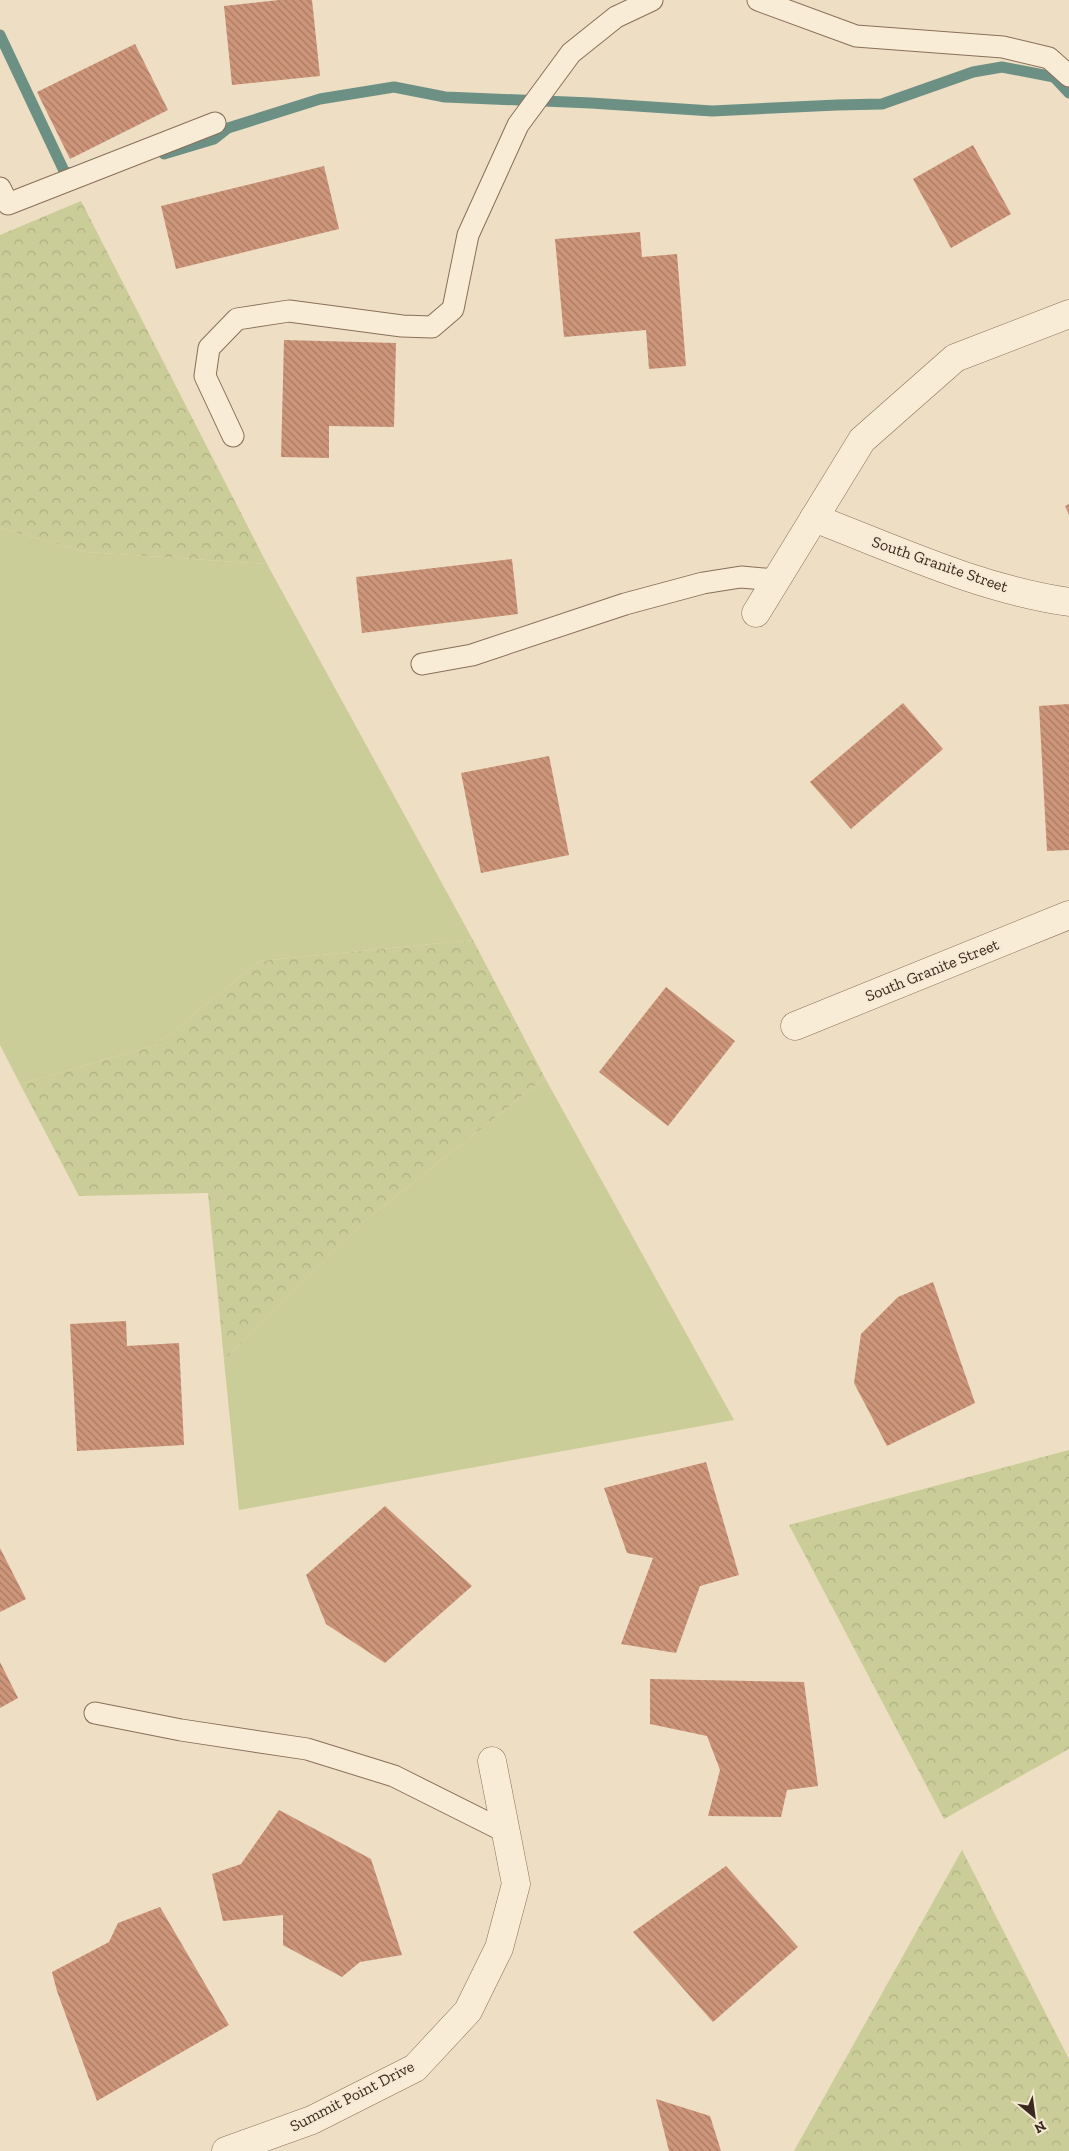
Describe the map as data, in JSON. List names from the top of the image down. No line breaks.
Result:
{"streets":{"street":["South Granite Street","Summit Point Drive"]},"north":"bottom right"}
